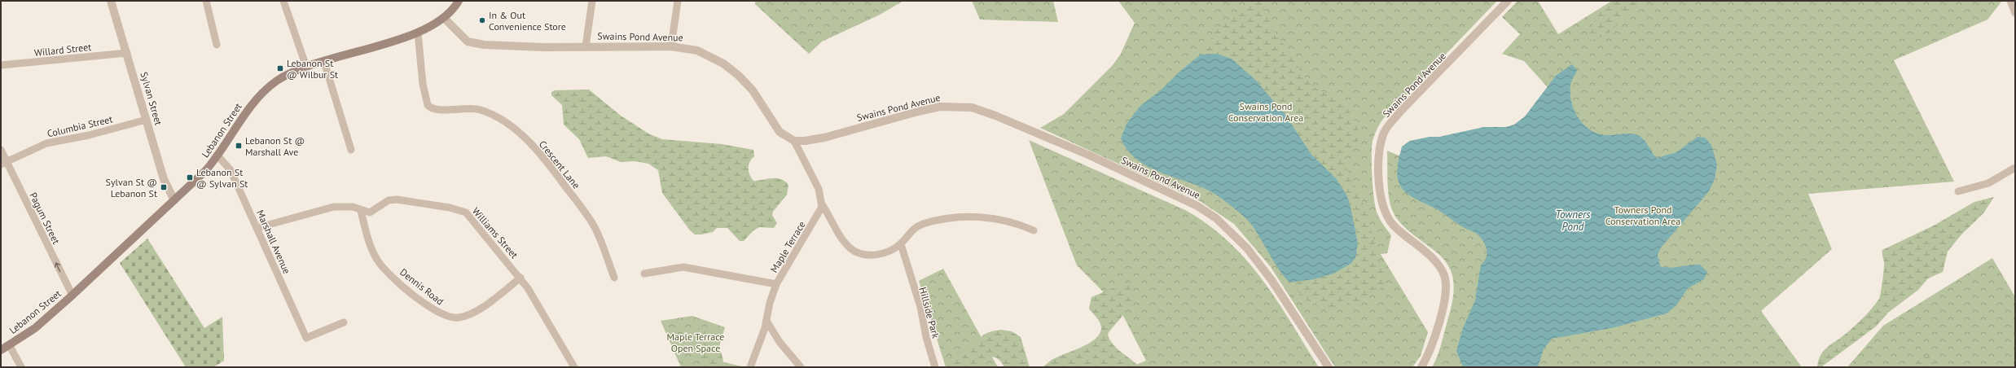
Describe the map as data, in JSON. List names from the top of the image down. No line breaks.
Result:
{"streets":{"main road":["Lebanon Street"],"street":["Swains Pond Avenue","Willard Street","Sylvan Street","Columbia Street","Crescent Lane","Pagum Street","Williams Street","Marshall Avenue","Maple Terrace","Dennis Road","Hillside Park"]},"crossings":[["Swains Pond Avenue","Lebanon Street"],["Willard Street","Sylvan Street"],["Sylvan Street","Columbia Street"],["Sylvan Street","Lebanon Street"],["Columbia Street","Pagum Street"],["Lebanon Street","Crescent Lane"],["Lebanon Street","Pagum Street"],["Lebanon Street","Marshall Avenue"],["Williams Street","Marshall Avenue"],["Williams Street","Dennis Road"]],"one_way":["Pagum Street"],"water":["Towners Pond"],"parks":["Swains Pond Conservation Area","Towners Pond Conservation Area","Maple Terrace Open Space"],"places":{"other":["In & Out Convenience Store"],"transit":["Lebanon St @ Wilbur St","Lebanon St @ Marshall Ave","Lebanon St @ Sylvan St","Sylvan St @ Lebanon St"]}}
